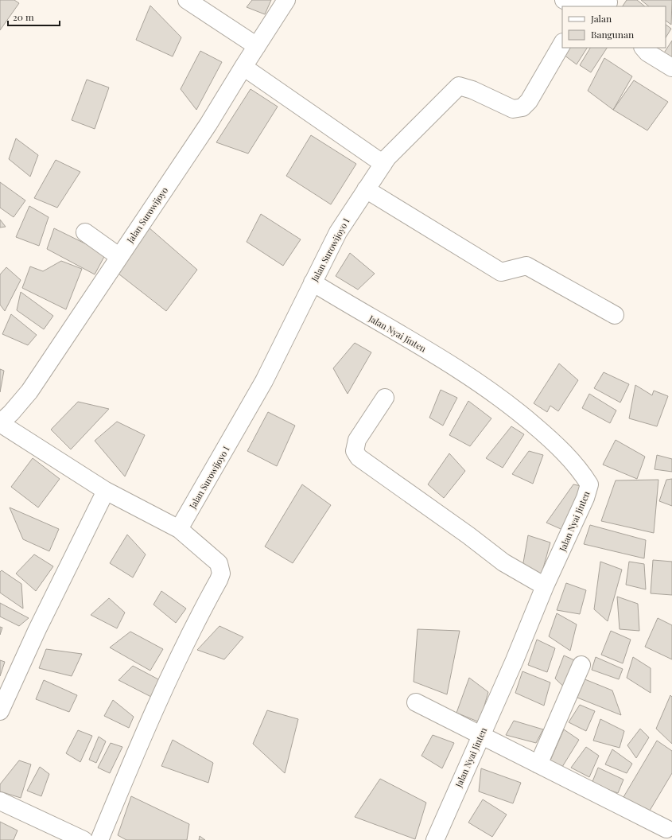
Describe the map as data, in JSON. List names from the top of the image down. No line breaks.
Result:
{"streets":{"street":["Jalan Surowijoyo","Jalan Surowijoyo I","Jalan Nyai Jinten"]},"crossings":[["Jalan Surowijoyo I","Jalan Nyai Jinten"]],"legend":["Jalan","Bangunan"],"scale_bar":"20 m"}
